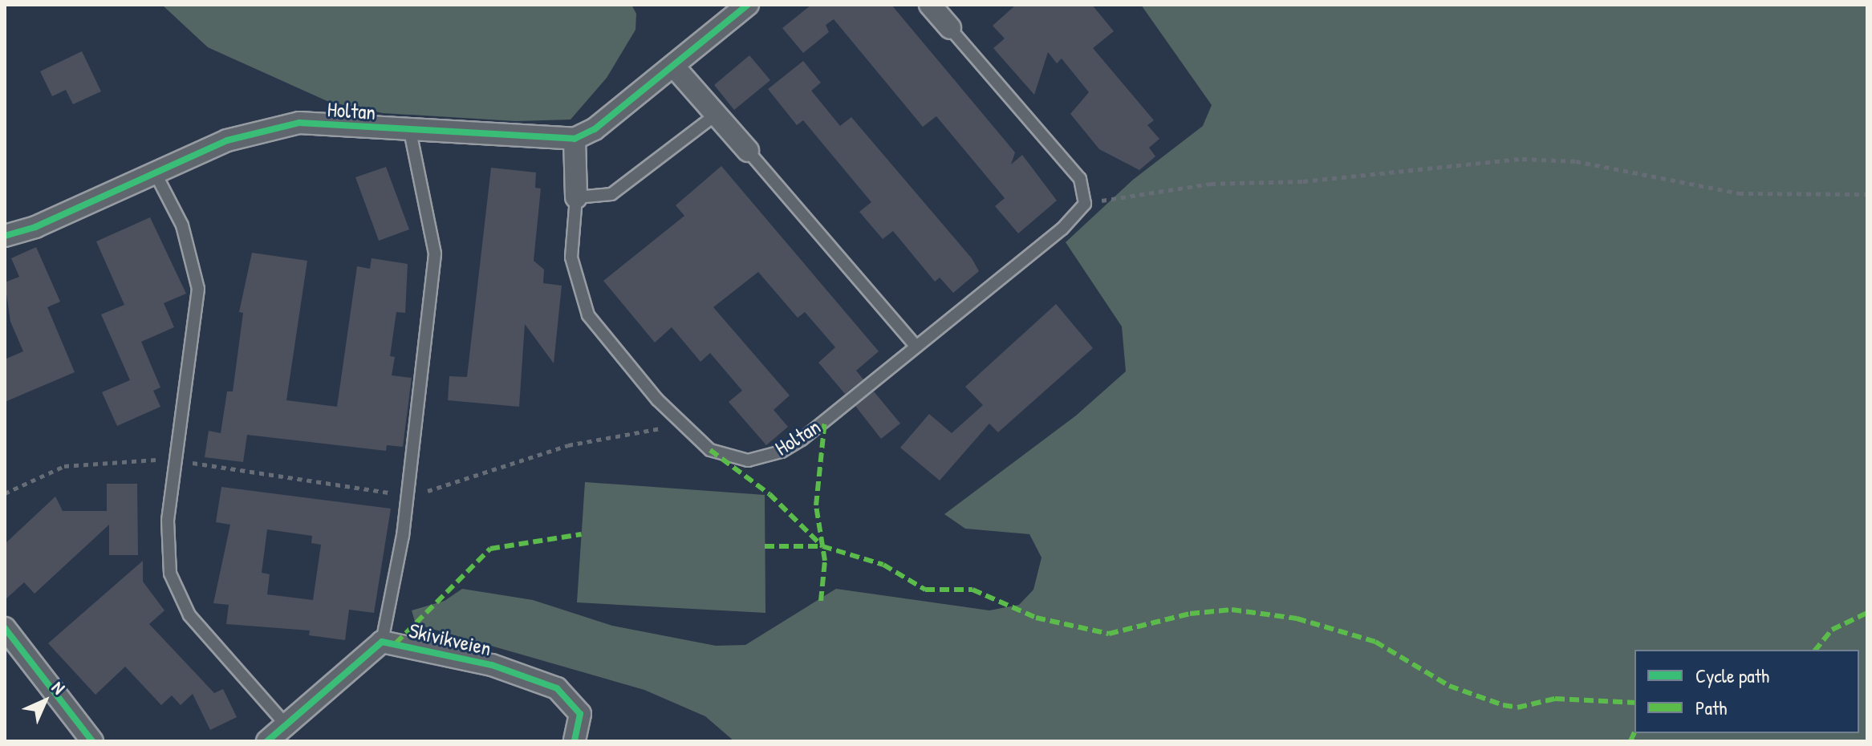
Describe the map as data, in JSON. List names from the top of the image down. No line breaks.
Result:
{"streets":{"street":["Holtan","Skivikveien"]},"legend":["Cycle path","Path"],"north":"top right"}
